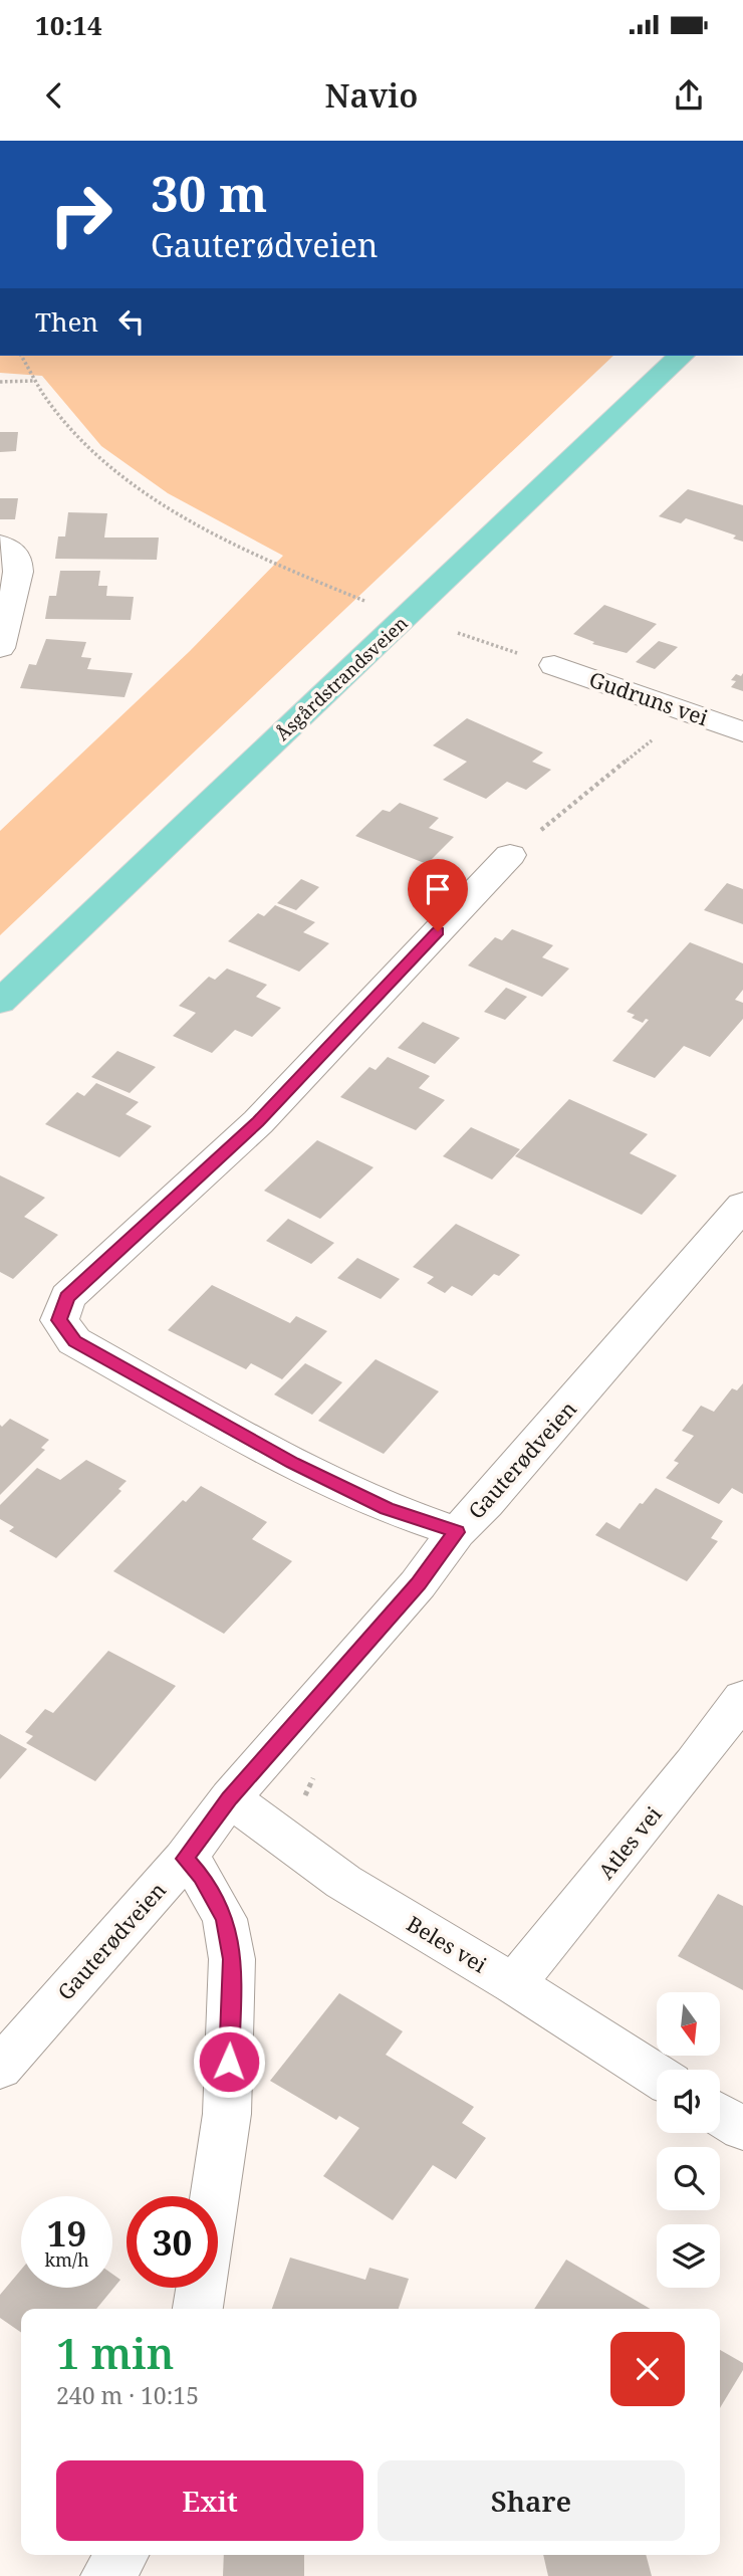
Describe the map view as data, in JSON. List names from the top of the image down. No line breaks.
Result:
{"streets":{"main road":["Åsgårdstrandsveien"],"street":["Gudruns vei","Gauterødveien","Atles vei","Beles vei"]},"crossings":[["Gauterødveien","Beles vei"],["Atles vei","Beles vei"]],"north":"bottom","page":{"status":"10:14","header":"Navio","turn":["30 m","Gauterødveien"],"then":"Then","speed":"19 km/h","limit":"30","heading":["1 min","240 m · 10:15"],"buttons":["Exit","Share"]}}
